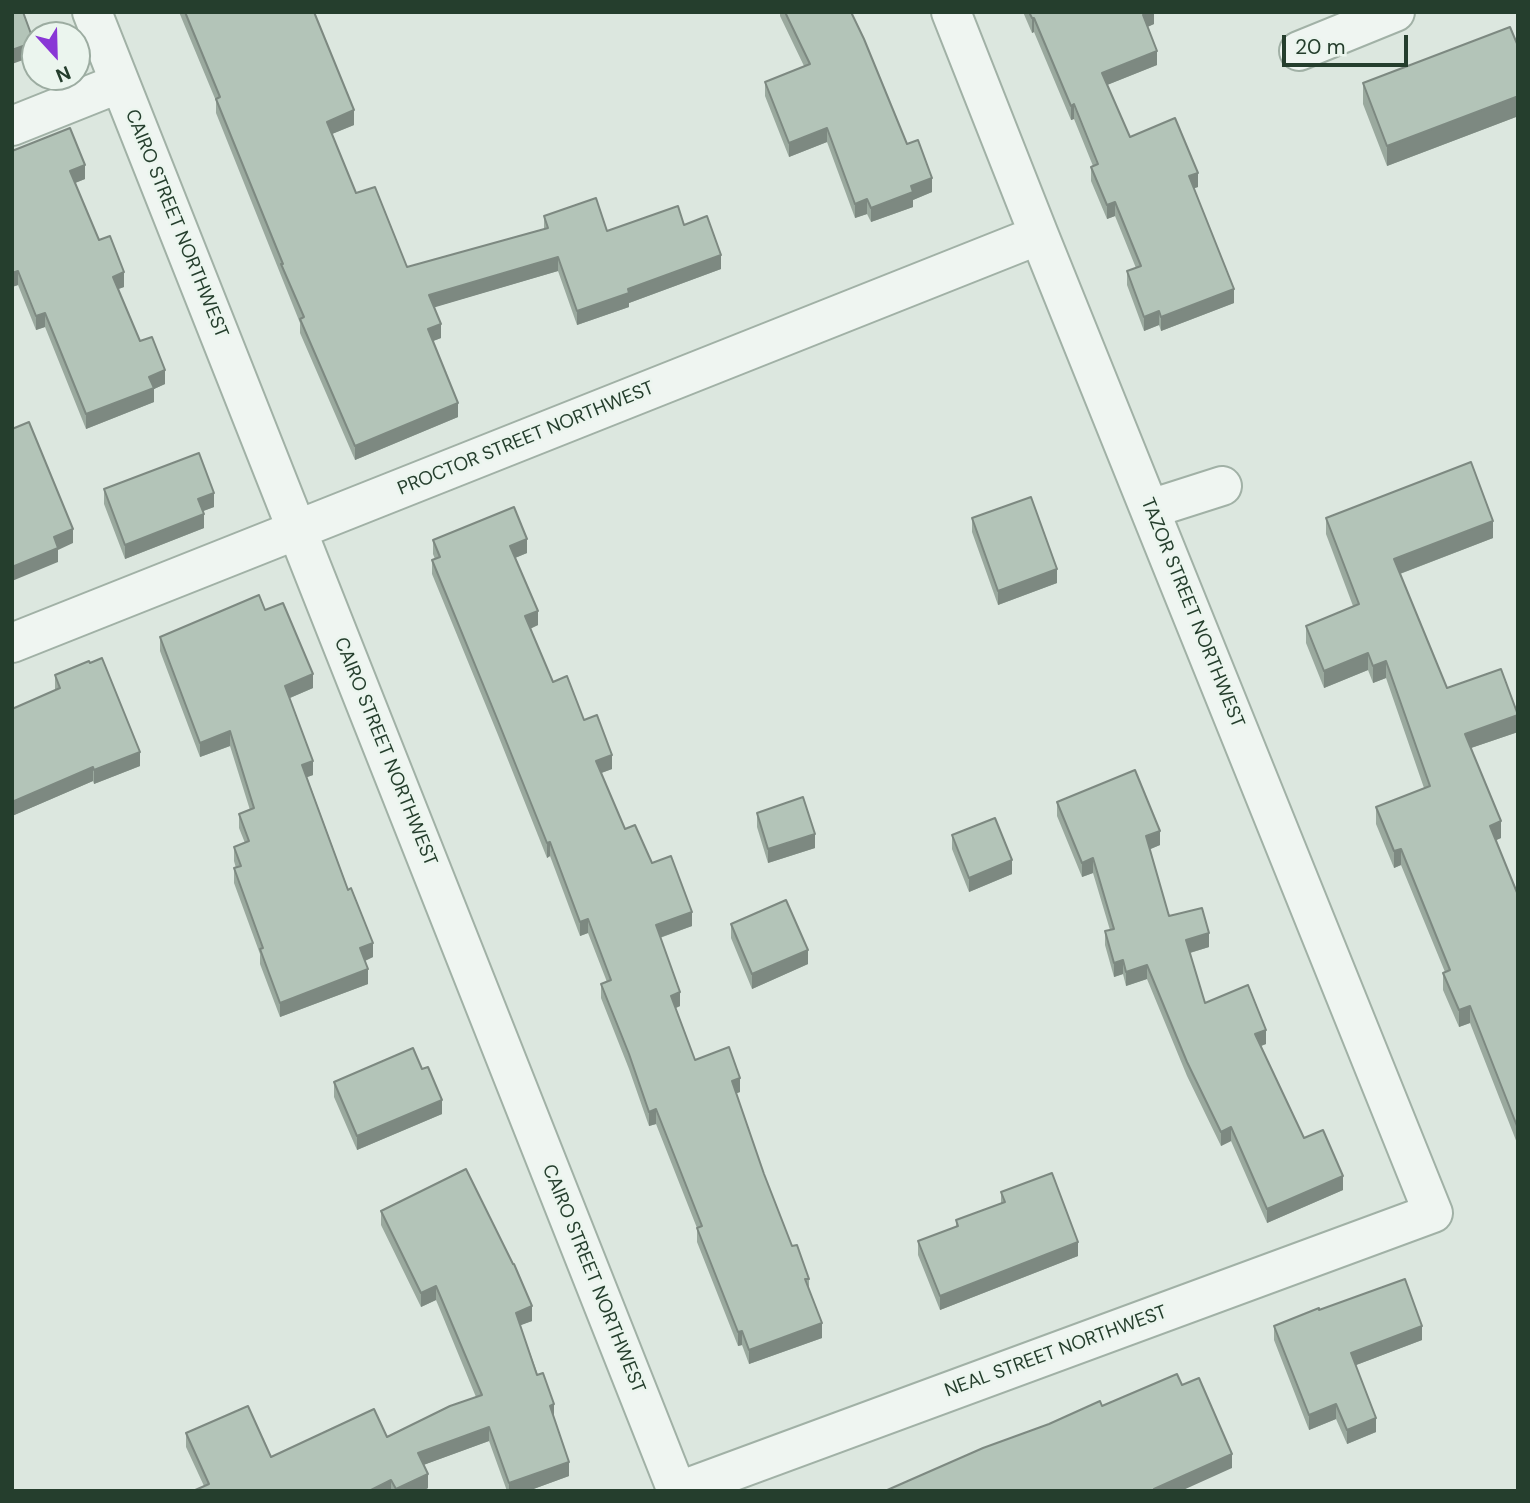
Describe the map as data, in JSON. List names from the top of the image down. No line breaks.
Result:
{"streets":{"street":["CAIRO STREET NORTHWEST","PROCTOR STREET NORTHWEST","TAZOR STREET NORTHWEST","NEAL STREET NORTHWEST"]},"crossings":[["CAIRO STREET NORTHWEST","PROCTOR STREET NORTHWEST"],["CAIRO STREET NORTHWEST","NEAL STREET NORTHWEST"],["PROCTOR STREET NORTHWEST","TAZOR STREET NORTHWEST"],["TAZOR STREET NORTHWEST","NEAL STREET NORTHWEST"]],"scale_bar":"20 m","north":"bottom"}
